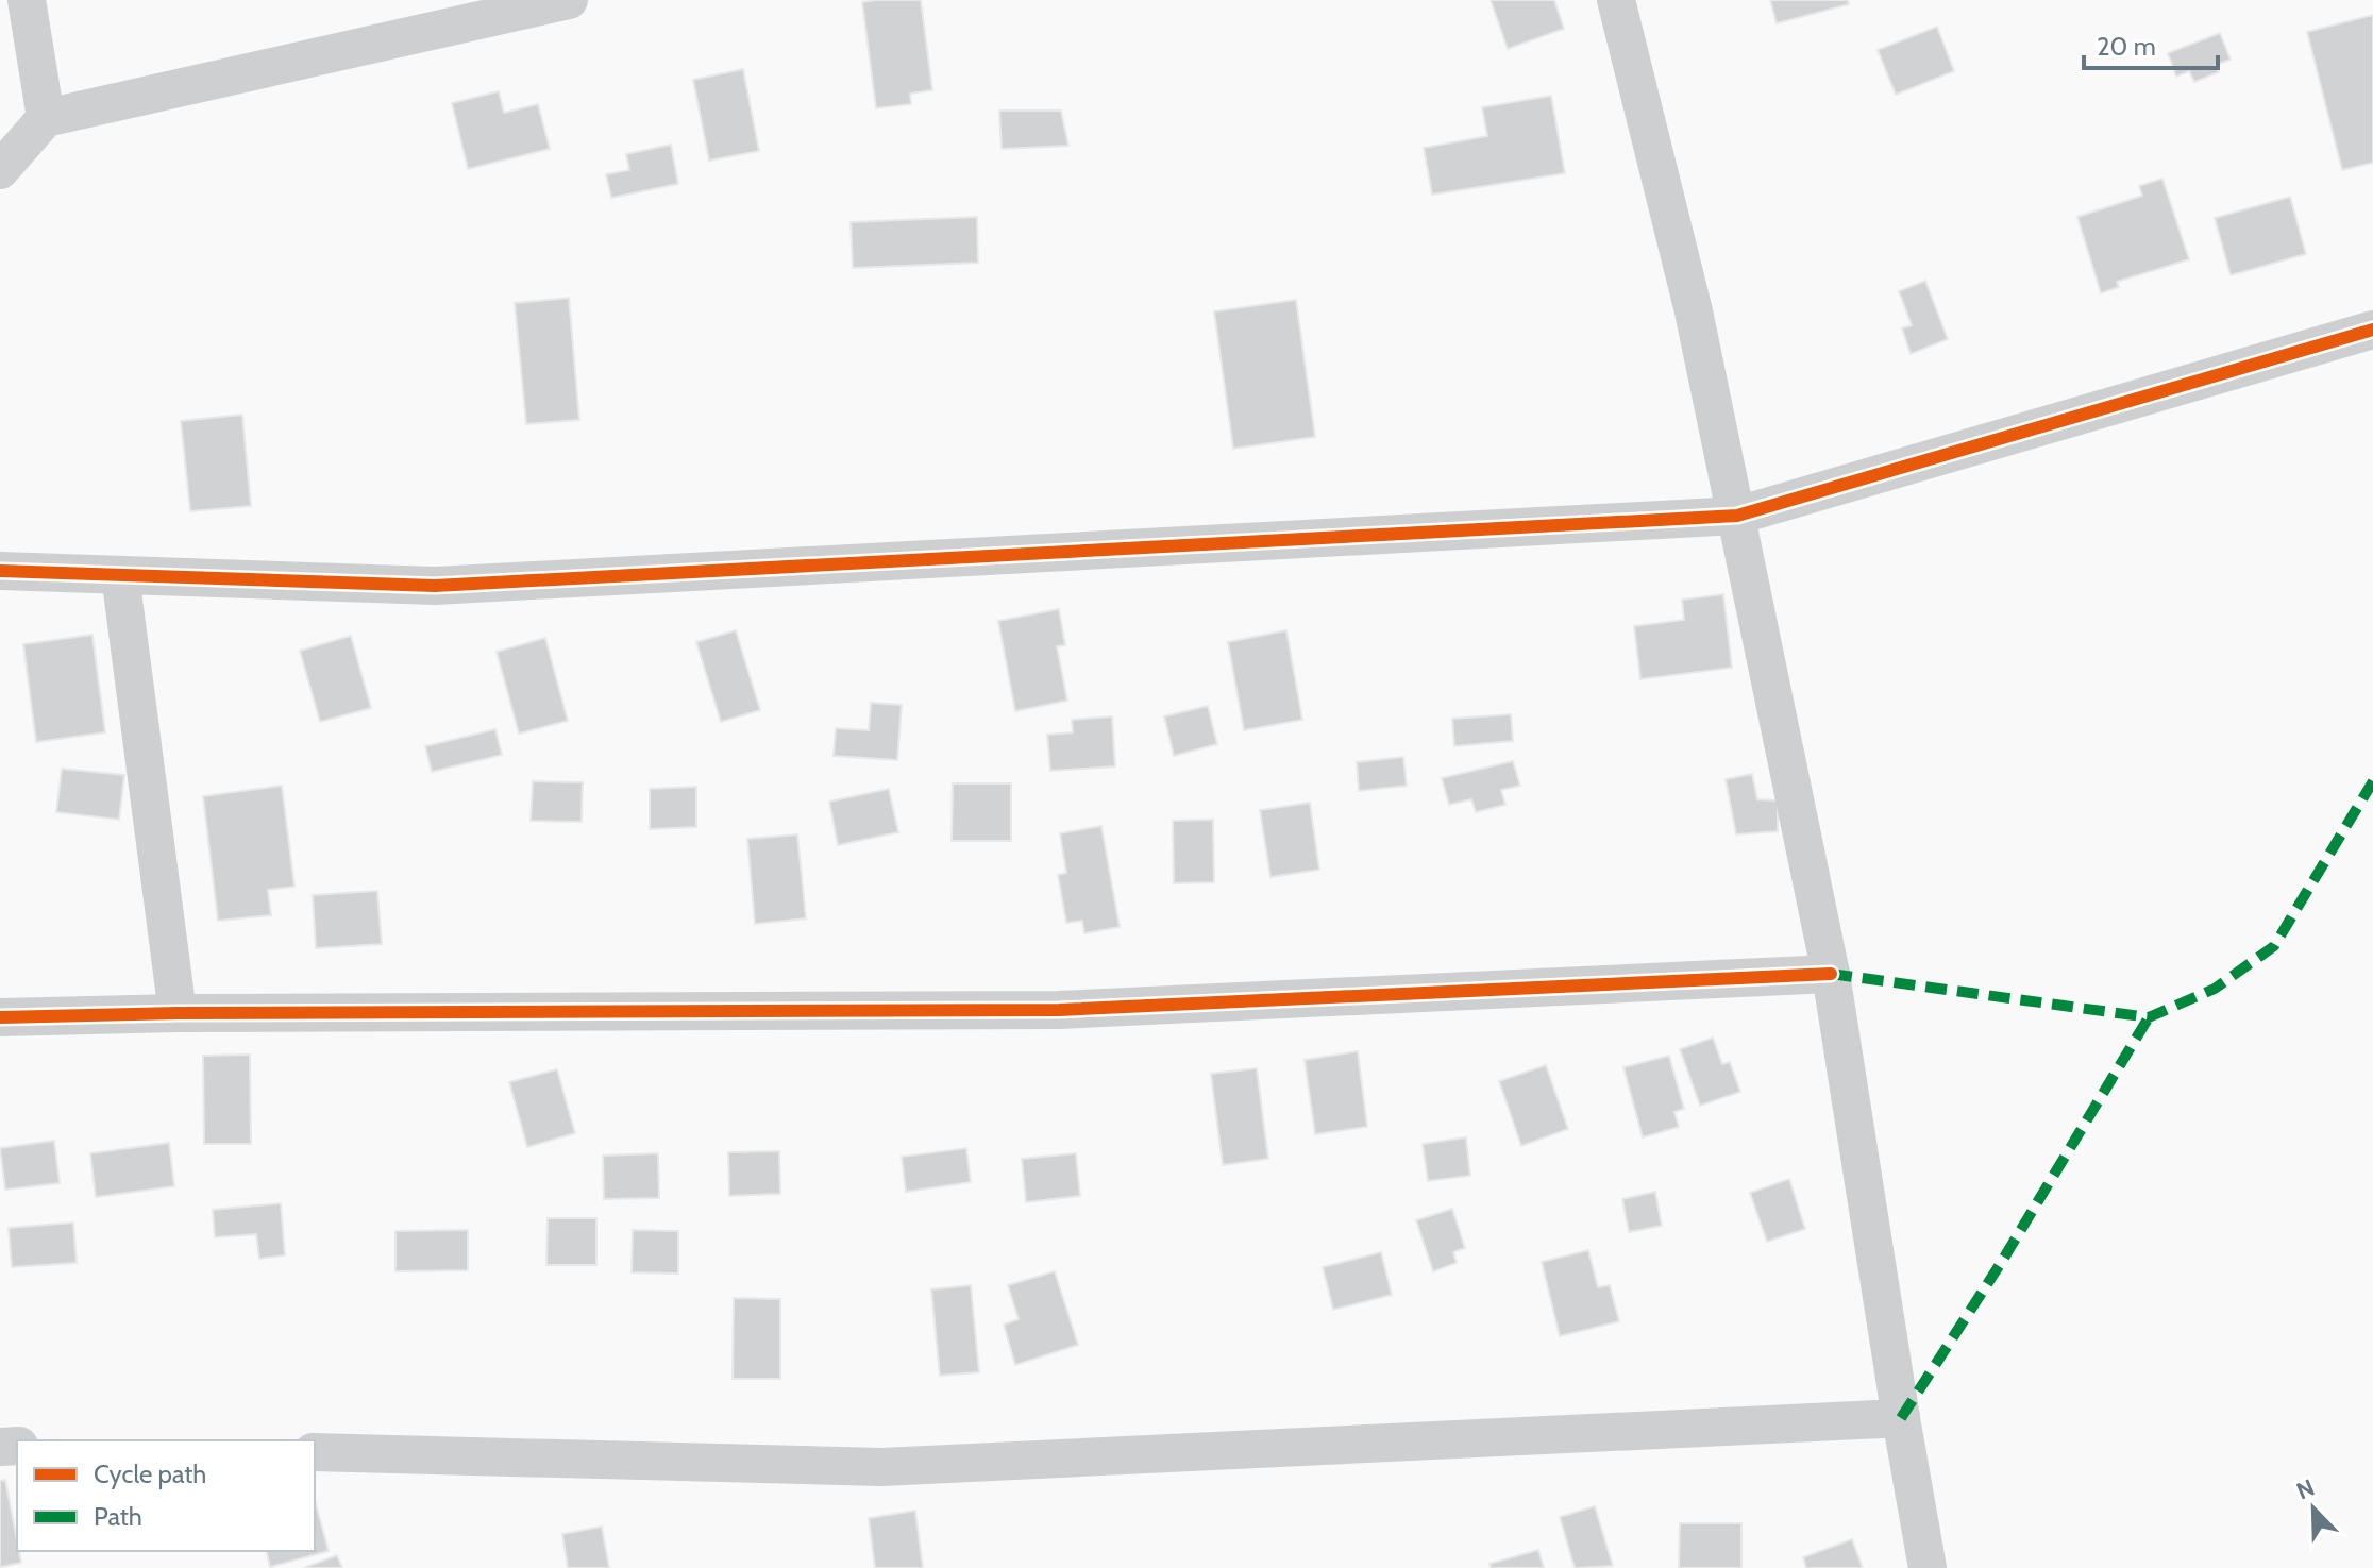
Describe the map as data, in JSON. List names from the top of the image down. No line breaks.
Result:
{"legend":["Cycle path","Path"],"scale_bar":"20 m","north":"top left"}
